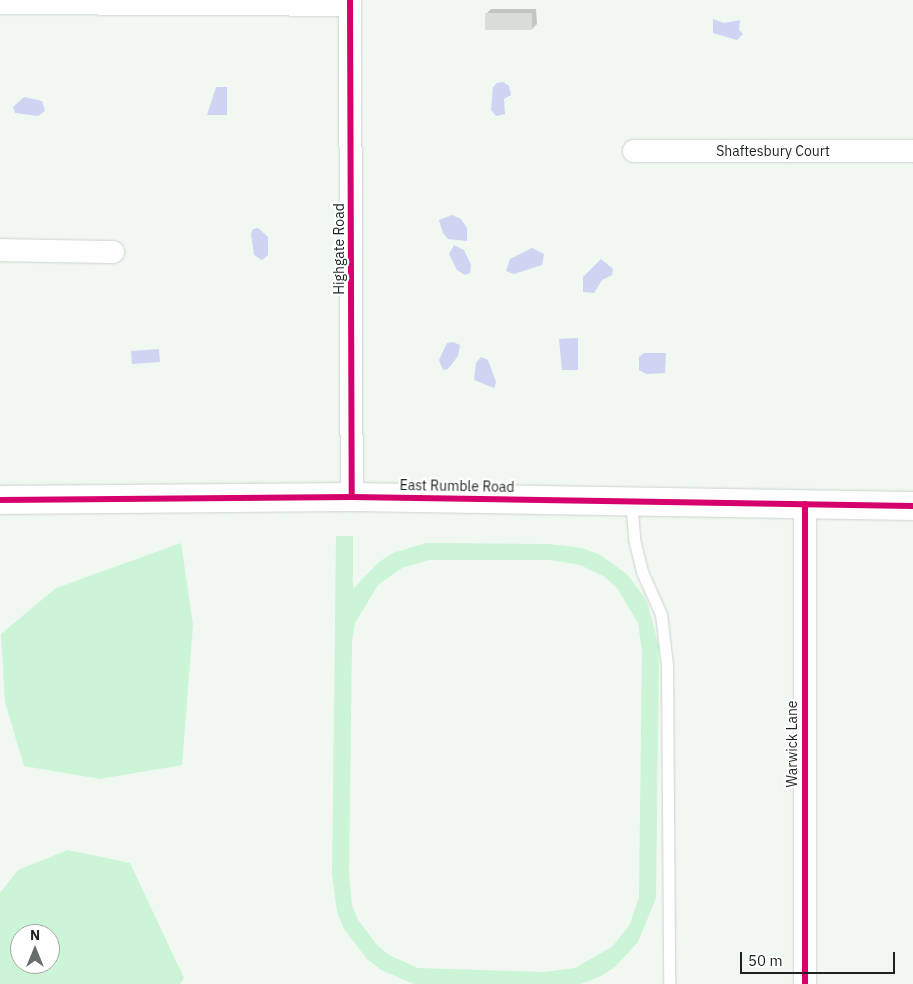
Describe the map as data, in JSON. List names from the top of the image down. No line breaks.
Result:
{"streets":{"street":["Shaftesbury Court","Highgate Road","East Rumble Road","Warwick Lane"]},"crossings":[["Highgate Road","East Rumble Road"],["East Rumble Road","Warwick Lane"]],"scale_bar":"50 m","north":"top"}
